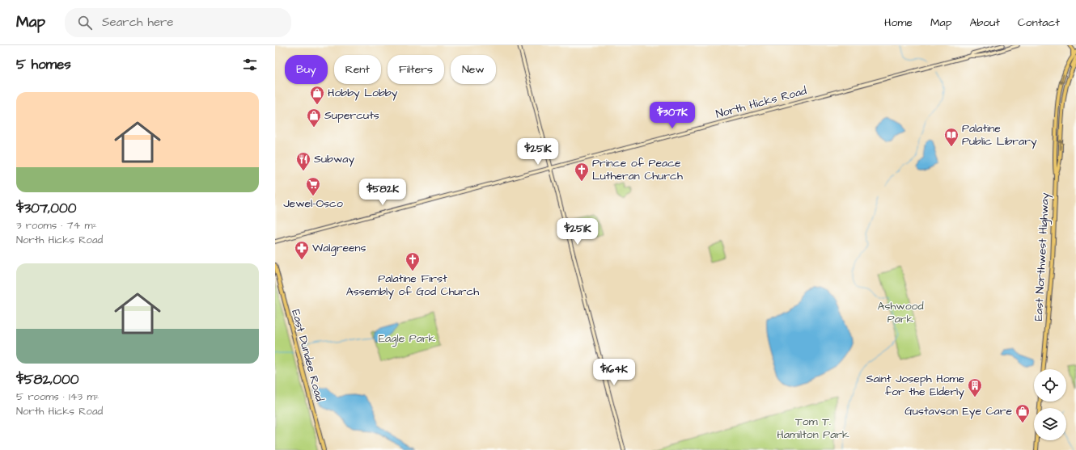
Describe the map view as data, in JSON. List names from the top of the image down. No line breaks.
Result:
{"streets":{"main road":["North Hicks Road","East Northwest Highway","East Dundee Road"]},"parks":["Ashwood Park","Eagle Park","Tom T. Hamilton Park"],"places":{"shop":["Hobby Lobby","Supercuts","Gustavson Eye Care"],"library":["Palatine Public Library"],"restaurant":["Subway"],"church":["Prince of Peace Lutheran Church","Palatine First Assembly of God Church"],"supermarket":["Jewel-Osco"],"pharmacy":["Walgreens"],"building":["Saint Joseph Home for the Elderly"]},"page":{"header":"Map","search":"Search here","nav":["Home","Map","About","Contact"],"heading":"5 homes","chip":["Buy","Rent","Filters","New"],"list":[{"name":"$307,000","note":"3 rooms · 74 m² · North Hicks Road"},{"name":"$582,000","note":"5 rooms · 143 m² · North Hicks Road"}],"price":["$307K","$251K","$582K","$251K","$164K"]}}
